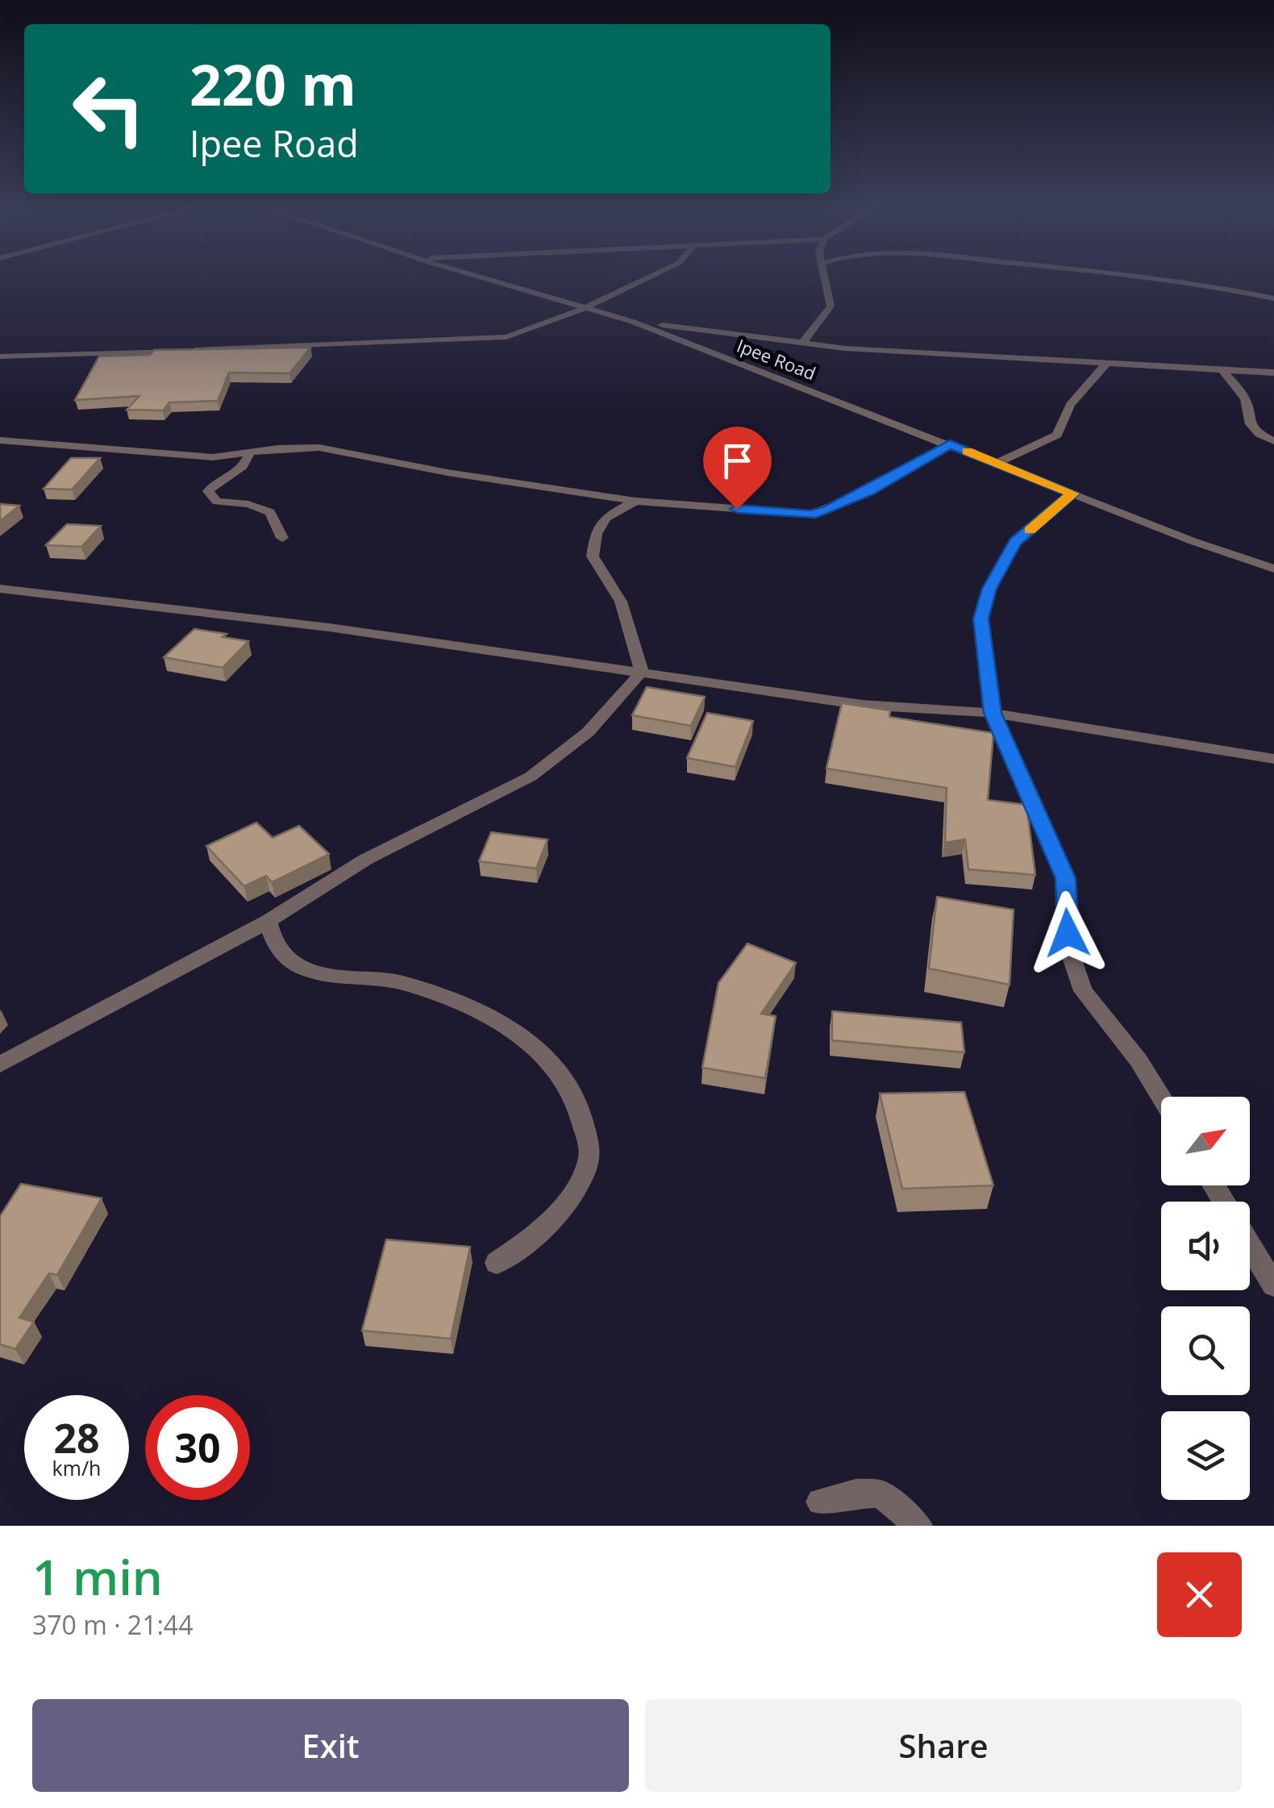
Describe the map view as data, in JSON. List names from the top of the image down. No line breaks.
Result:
{"streets":{"street":["Ipee Road"]},"north":"top right","page":{"turn":["220 m","Ipee Road"],"speed":"28 km/h","limit":"30","heading":["1 min","370 m · 21:44"],"buttons":["Exit","Share"]}}
